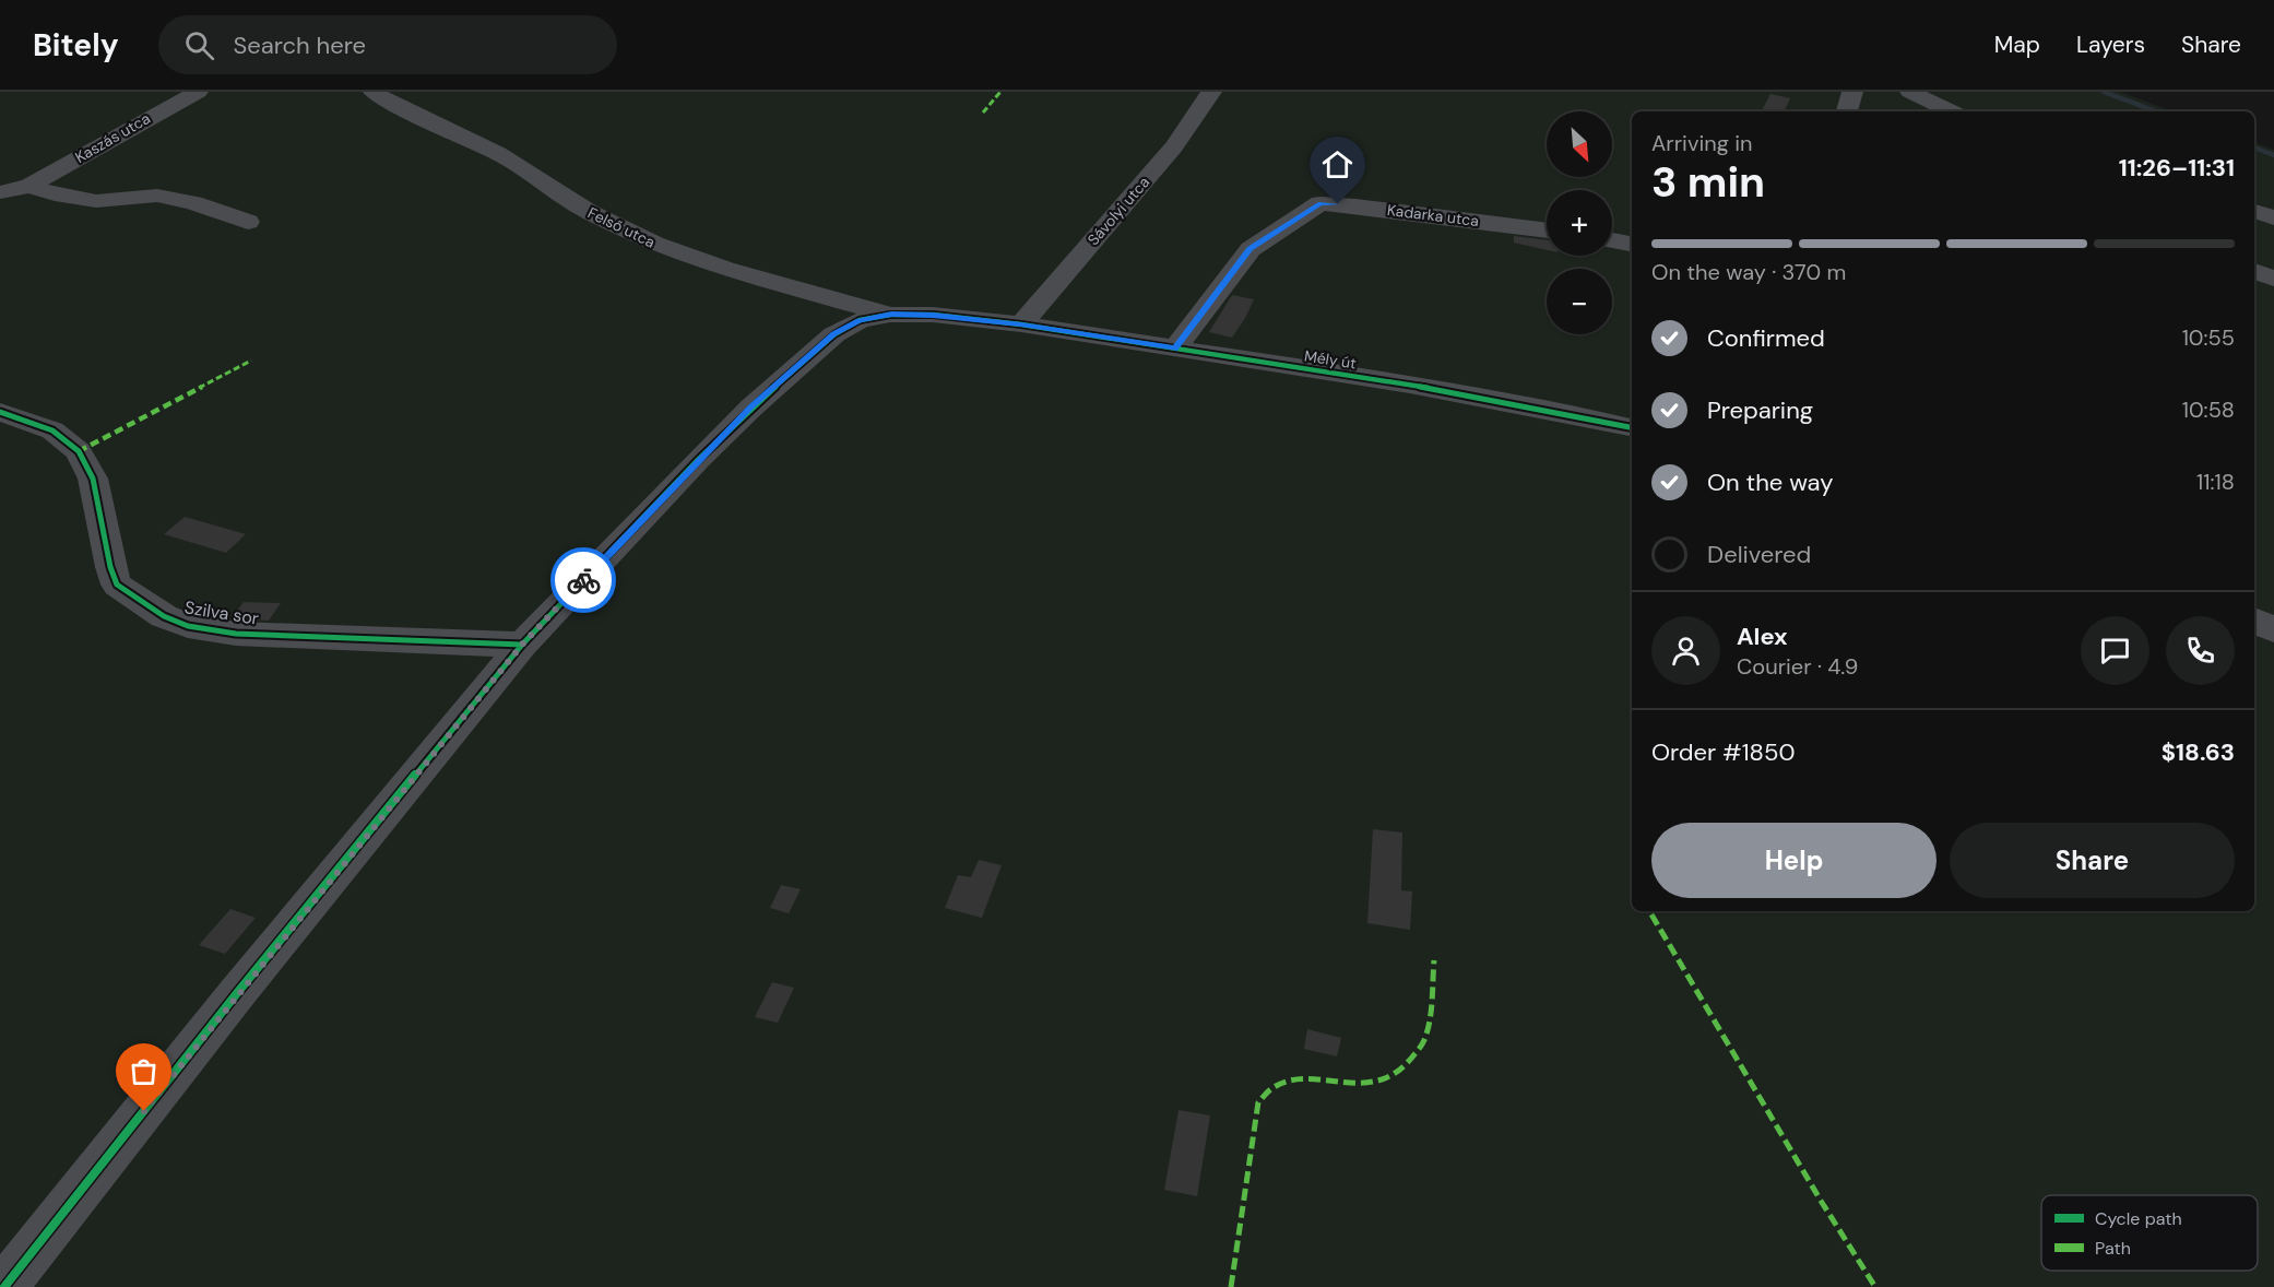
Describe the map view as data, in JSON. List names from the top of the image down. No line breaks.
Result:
{"streets":{"street":["Kaszás utca","Sávolyi utca","Kadarka utca","Felső utca","Mély út","Szilva sor"]},"crossings":[["Sávolyi utca","Mély út"],["Kadarka utca","Mély út"],["Felső utca","Mély út"]],"legend":["Cycle path","Path"],"north":"bottom right","page":{"header":"Bitely","search":"Search here","nav":["Map","Layers","Share"],"map_buttons":["+","−"],"heading":["3 min","Arriving in","11:26–11:31"],"panel":["Alex","Courier · 4.9","Order #1850","$18.63"],"bar":"On the way · 370 m","list":[["Confirmed","10:55"],["Preparing","10:58"],["On the way","11:18"],"Delivered"],"buttons":["Help","Share"]}}
